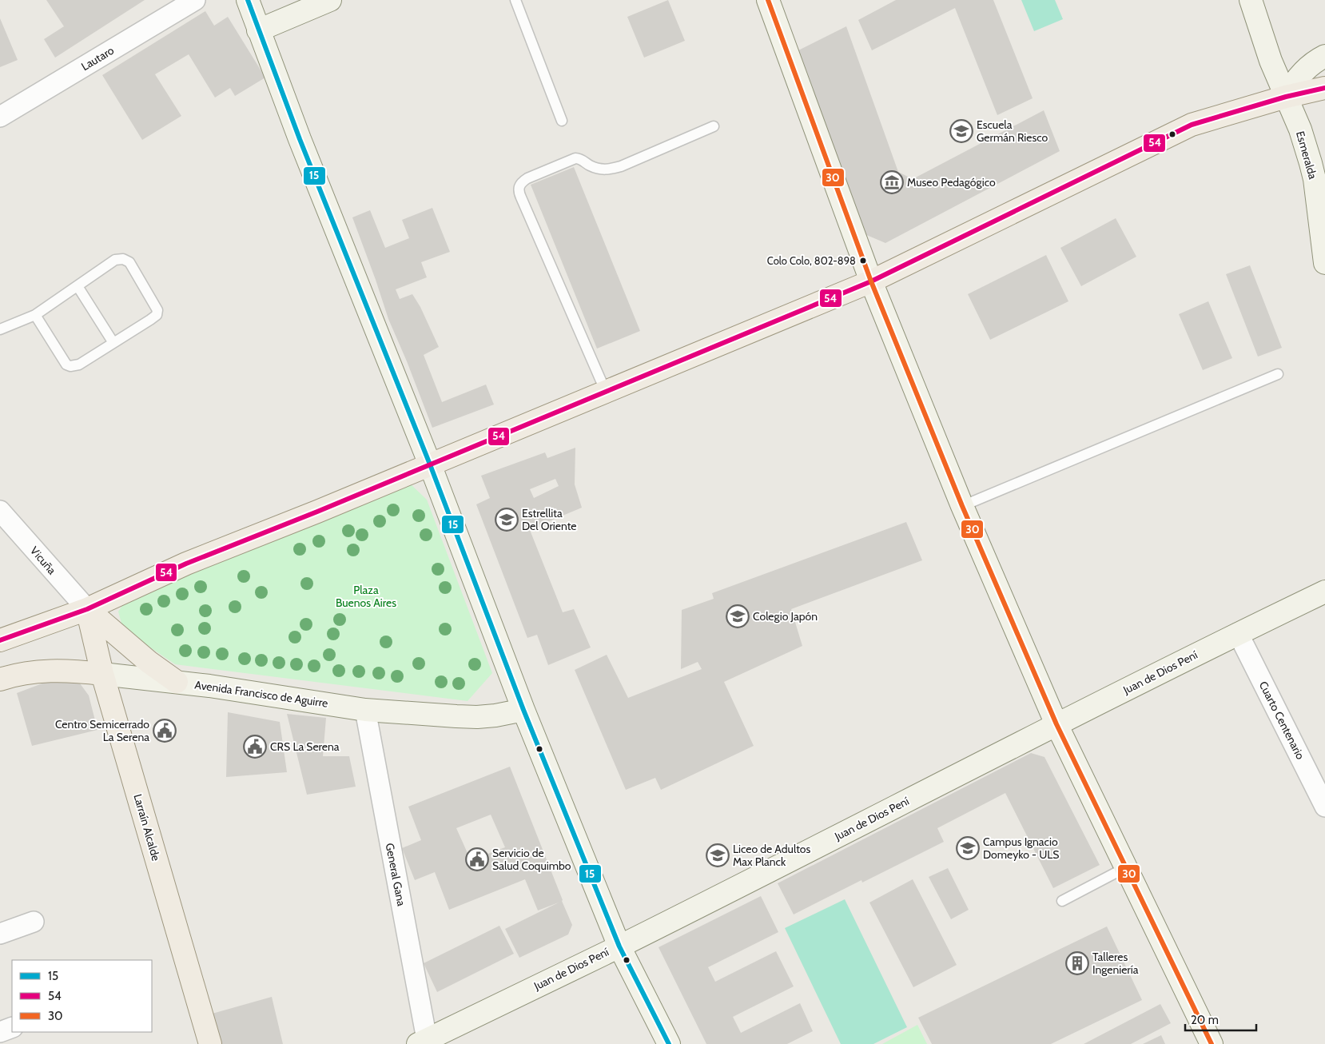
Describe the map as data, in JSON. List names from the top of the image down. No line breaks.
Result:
{"streets":{"main road":["Avenida Francisco de Aguirre","Larraín Alcalde"],"street":["Lautaro","Esmeralda","Vicuña","Juan de Dios Pení","Cuarto Centenario","General Gana"]},"crossings":[["Vicuña","Larraín Alcalde"],["Juan de Dios Pení","Cuarto Centenario"],["Juan de Dios Pení","General Gana"],["Avenida Francisco de Aguirre","Larraín Alcalde"],["Avenida Francisco de Aguirre","General Gana"]],"parks":["Plaza Buenos Aires"],"places":{"school or university":["Escuela Germán Riesco","Estrellita Del Oriente","Colegio Japón","Campus Ignacio Domeyko - ULS","Liceo de Adultos Max Planck"],"museum":["Museo Pedagógico"],"other":["Colo Colo, 802-898"],"public building":["Centro Semicerrado La Serena","CRS La Serena","Servicio de Salud Coquimbo"],"building":["Talleres Ingeniería"]},"lines":["transit line 15","transit line 30","transit line 54"],"legend":["15","54","30"],"scale_bar":"20 m"}
